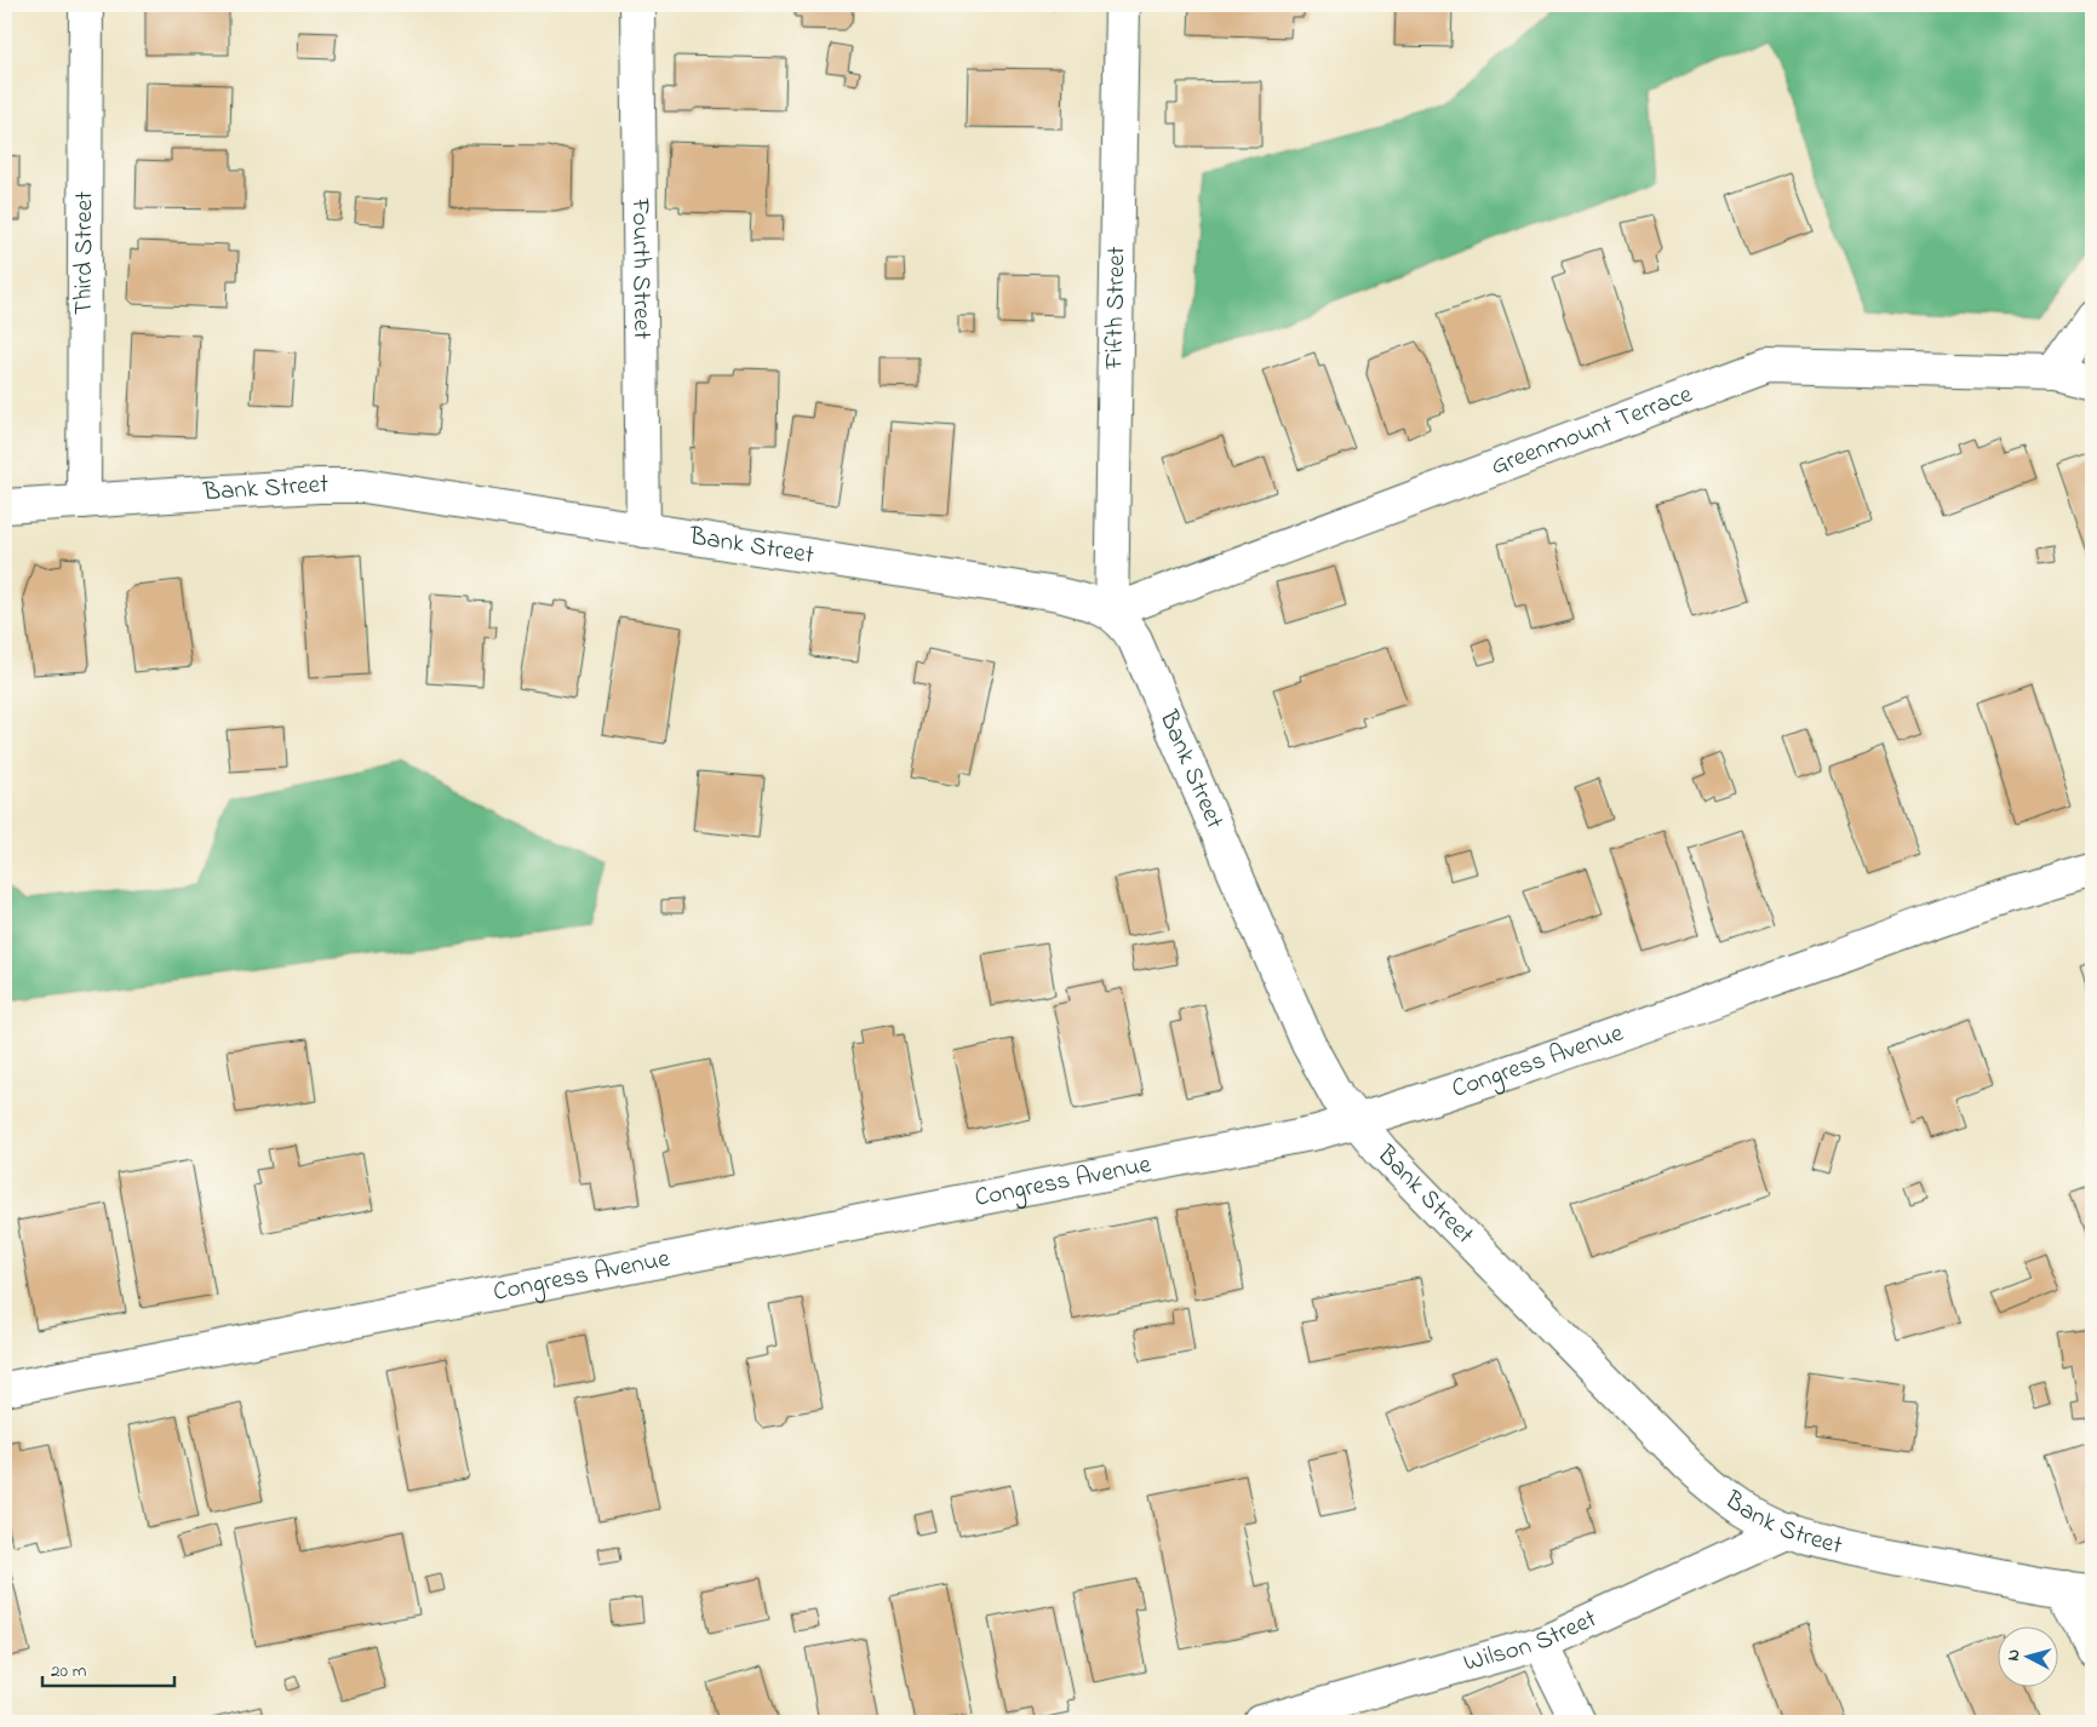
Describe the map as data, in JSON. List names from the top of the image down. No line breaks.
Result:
{"streets":{"street":["Third Street","Fourth Street","Fifth Street","Greenmount Terrace","Bank Street","Congress Avenue","Wilson Street"]},"crossings":[["Third Street","Bank Street"],["Fourth Street","Bank Street"],["Fifth Street","Greenmount Terrace"],["Fifth Street","Bank Street"],["Greenmount Terrace","Bank Street"],["Bank Street","Congress Avenue"],["Bank Street","Wilson Street"]],"scale_bar":"20 m","north":"left"}
